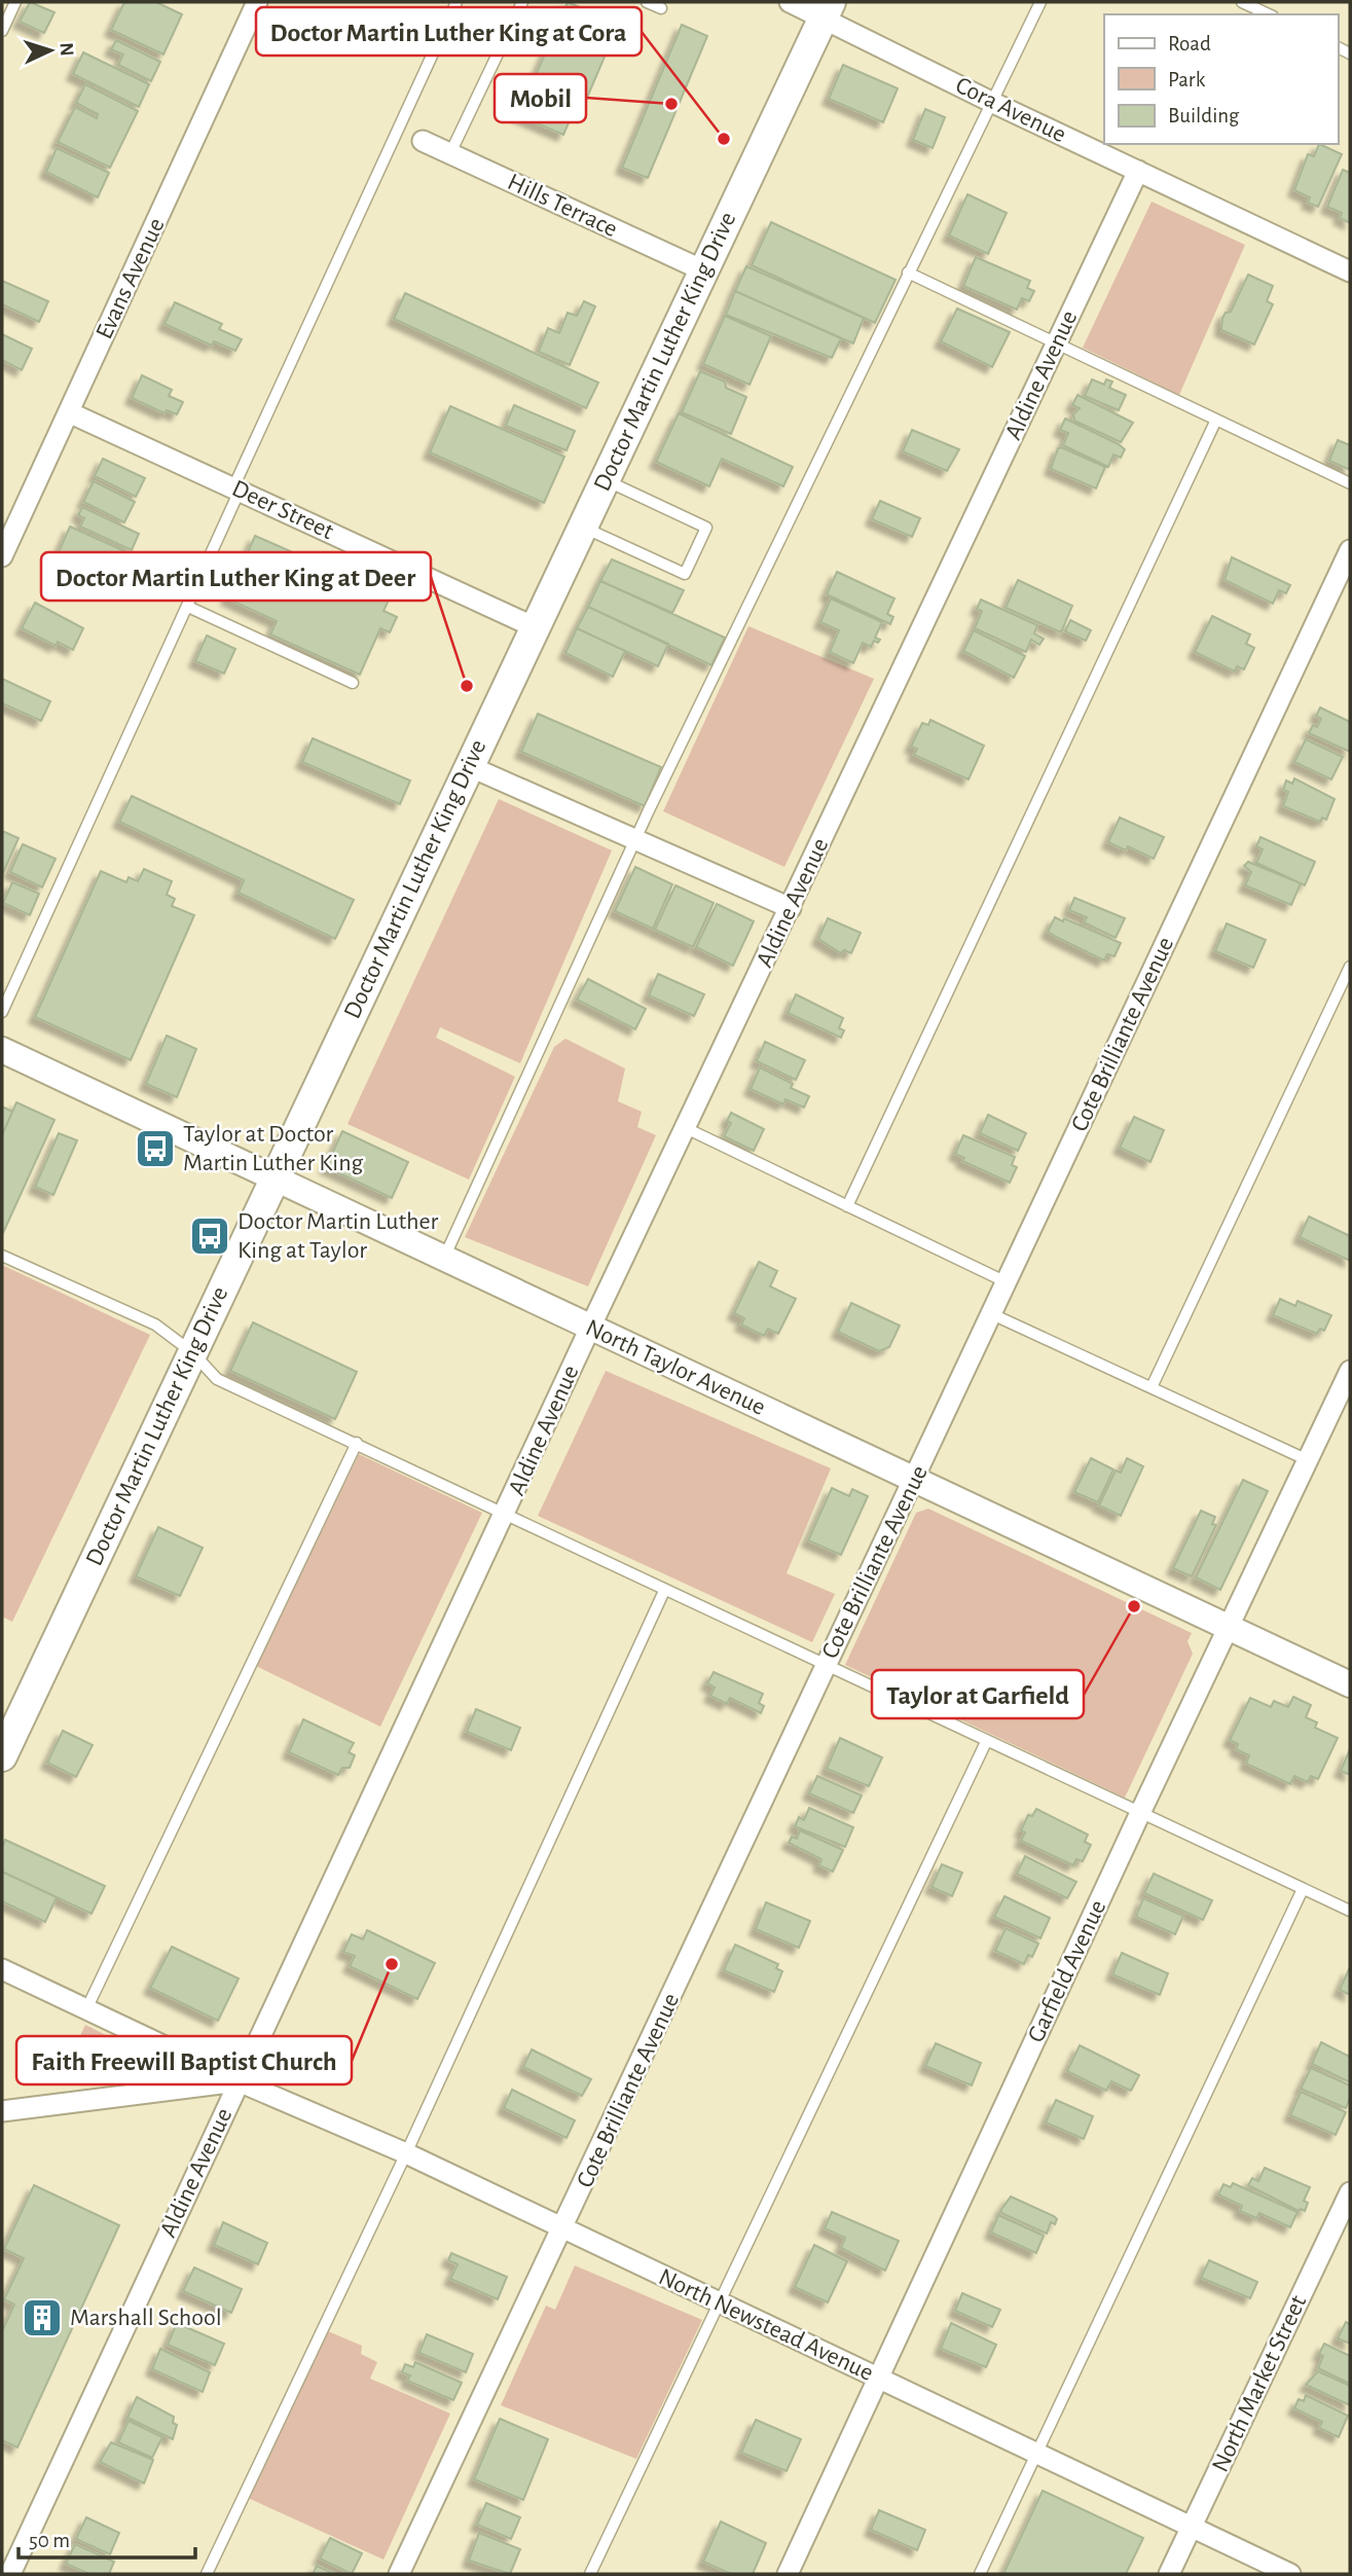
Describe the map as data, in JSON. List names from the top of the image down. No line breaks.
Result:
{"streets":{"main road":["Doctor Martin Luther King Drive"],"street":["Cora Avenue","Hills Terrace","Evans Avenue","Aldine Avenue","Deer Street","Cote Brilliante Avenue","North Taylor Avenue","Garfield Avenue","North Newstead Avenue","North Market Street"]},"crossings":[["Cora Avenue","Doctor Martin Luther King Drive"],["Cora Avenue","Aldine Avenue"],["Hills Terrace","Doctor Martin Luther King Drive"],["Evans Avenue","Deer Street"],["Doctor Martin Luther King Drive","Deer Street"],["Doctor Martin Luther King Drive","North Taylor Avenue"],["Aldine Avenue","North Taylor Avenue"],["Aldine Avenue","North Newstead Avenue"],["Cote Brilliante Avenue","North Taylor Avenue"],["Cote Brilliante Avenue","North Newstead Avenue"],["North Taylor Avenue","Garfield Avenue"],["Garfield Avenue","North Newstead Avenue"],["North Newstead Avenue","North Market Street"]],"places":{"other":["Mobil","Doctor Martin Luther King at Cora","Doctor Martin Luther King at Deer","Taylor at Garfield","Faith Freewill Baptist Church"],"bus stop":["Taylor at Doctor Martin Luther King","Doctor Martin Luther King at Taylor"],"building":["Marshall School"]},"legend":["Road","Park","Building"],"scale_bar":"50 m","north":"right"}
